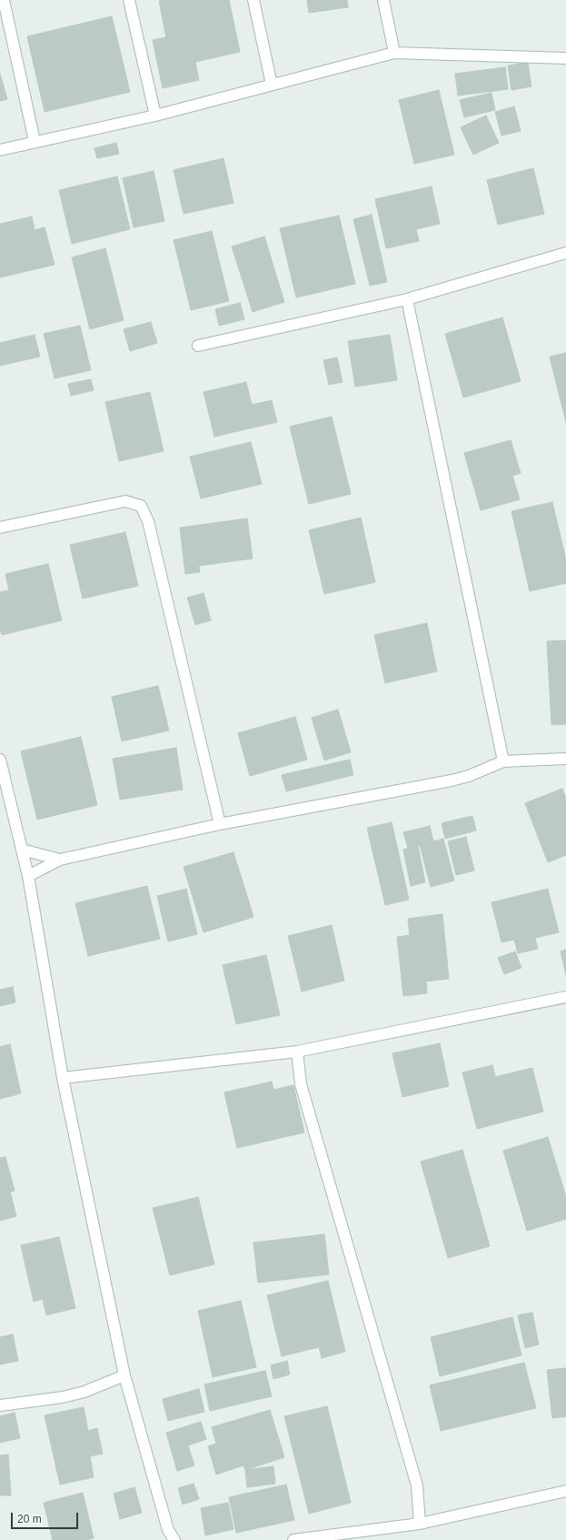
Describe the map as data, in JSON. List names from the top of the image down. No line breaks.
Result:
{"scale_bar":"20 m"}
